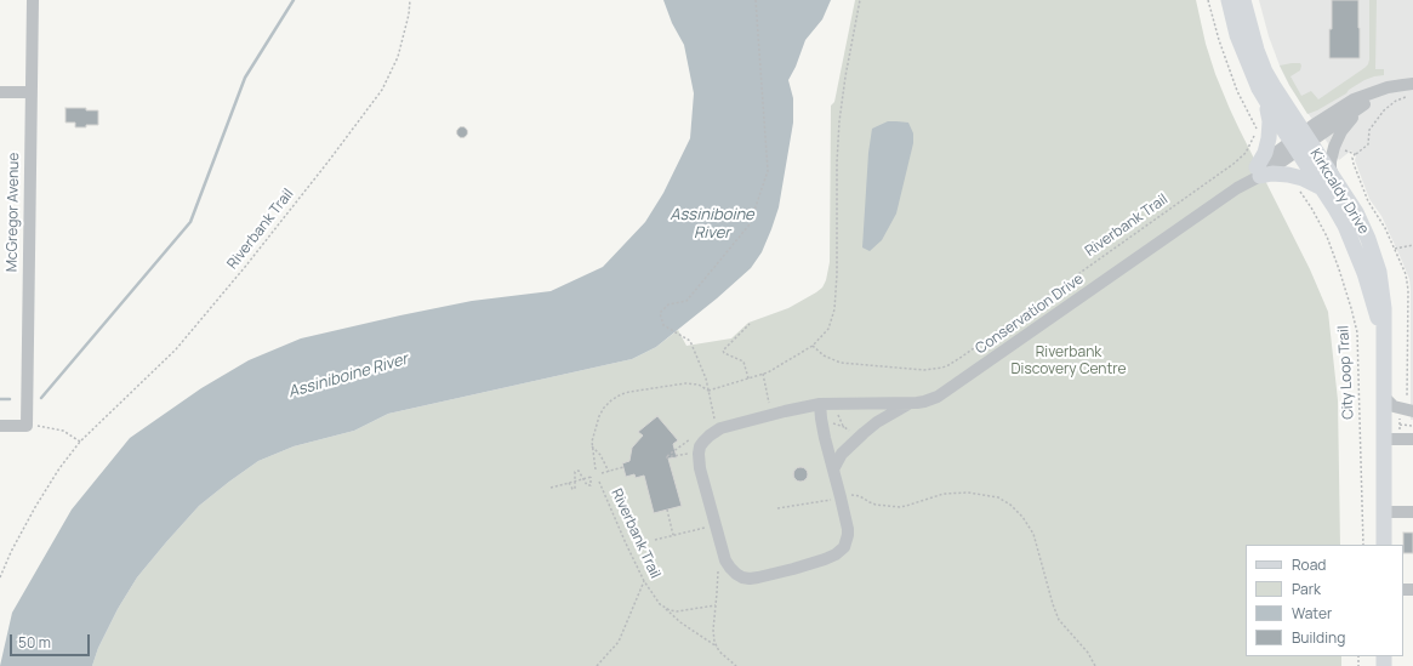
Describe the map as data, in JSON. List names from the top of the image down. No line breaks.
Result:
{"streets":{"main road":["Kirkcaldy Drive"],"street":["McGregor Avenue","Conservation Drive"],"path":["Riverbank Trail","City Loop Trail"]},"crossings":[["Kirkcaldy Drive","Conservation Drive"]],"water":["Assiniboine River"],"parks":["Riverbank Discovery Centre"],"legend":["Road","Park","Water","Building"],"scale_bar":"50 m"}
